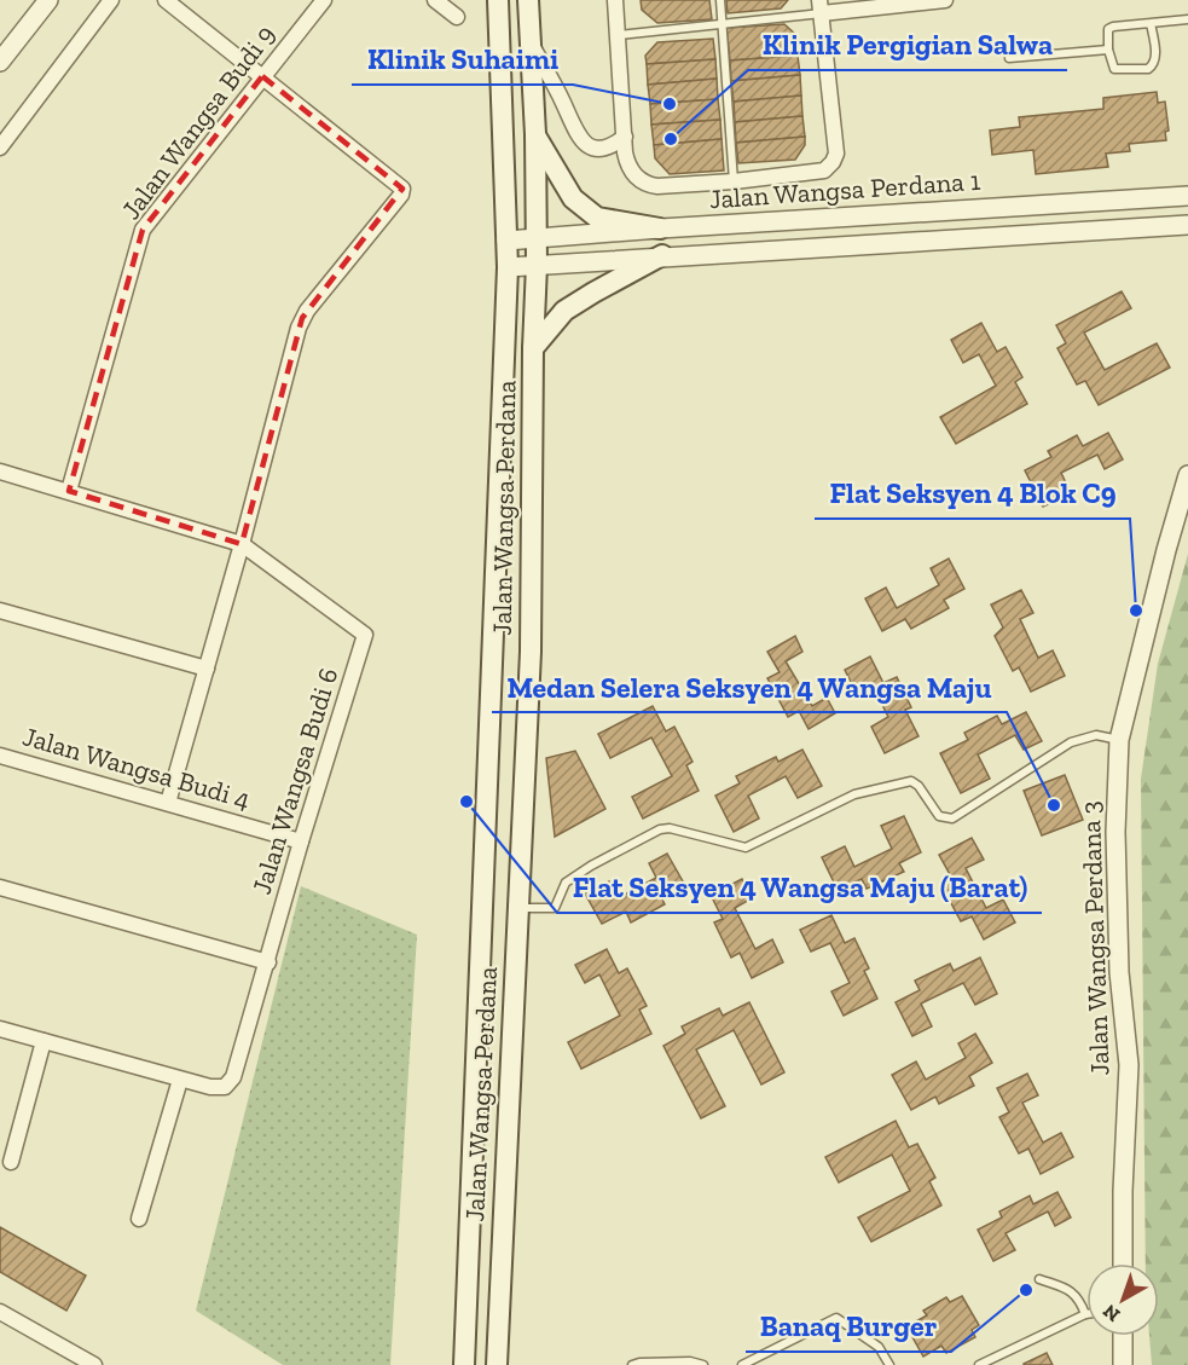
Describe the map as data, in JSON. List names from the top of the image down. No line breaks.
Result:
{"streets":{"main road":["Jalan Wangsa Perdana"],"street":["Jalan Wangsa Budi 9","Jalan Wangsa Perdana 1","Jalan Wangsa Budi 4","Jalan Wangsa Budi 6","Jalan Wangsa Perdana 3"]},"crossings":[["Jalan Wangsa Perdana 1","Jalan Wangsa Perdana"],["Jalan Wangsa Budi 4","Jalan Wangsa Budi 6"]],"places":["Klinik Suhaimi","Klinik Pergigian Salwa","Flat Seksyen 4 Blok C9","Flat Seksyen 4 Wangsa Maju (Barat)","Medan Selera Seksyen 4 Wangsa Maju","Banaq Burger"],"north":"bottom left"}
